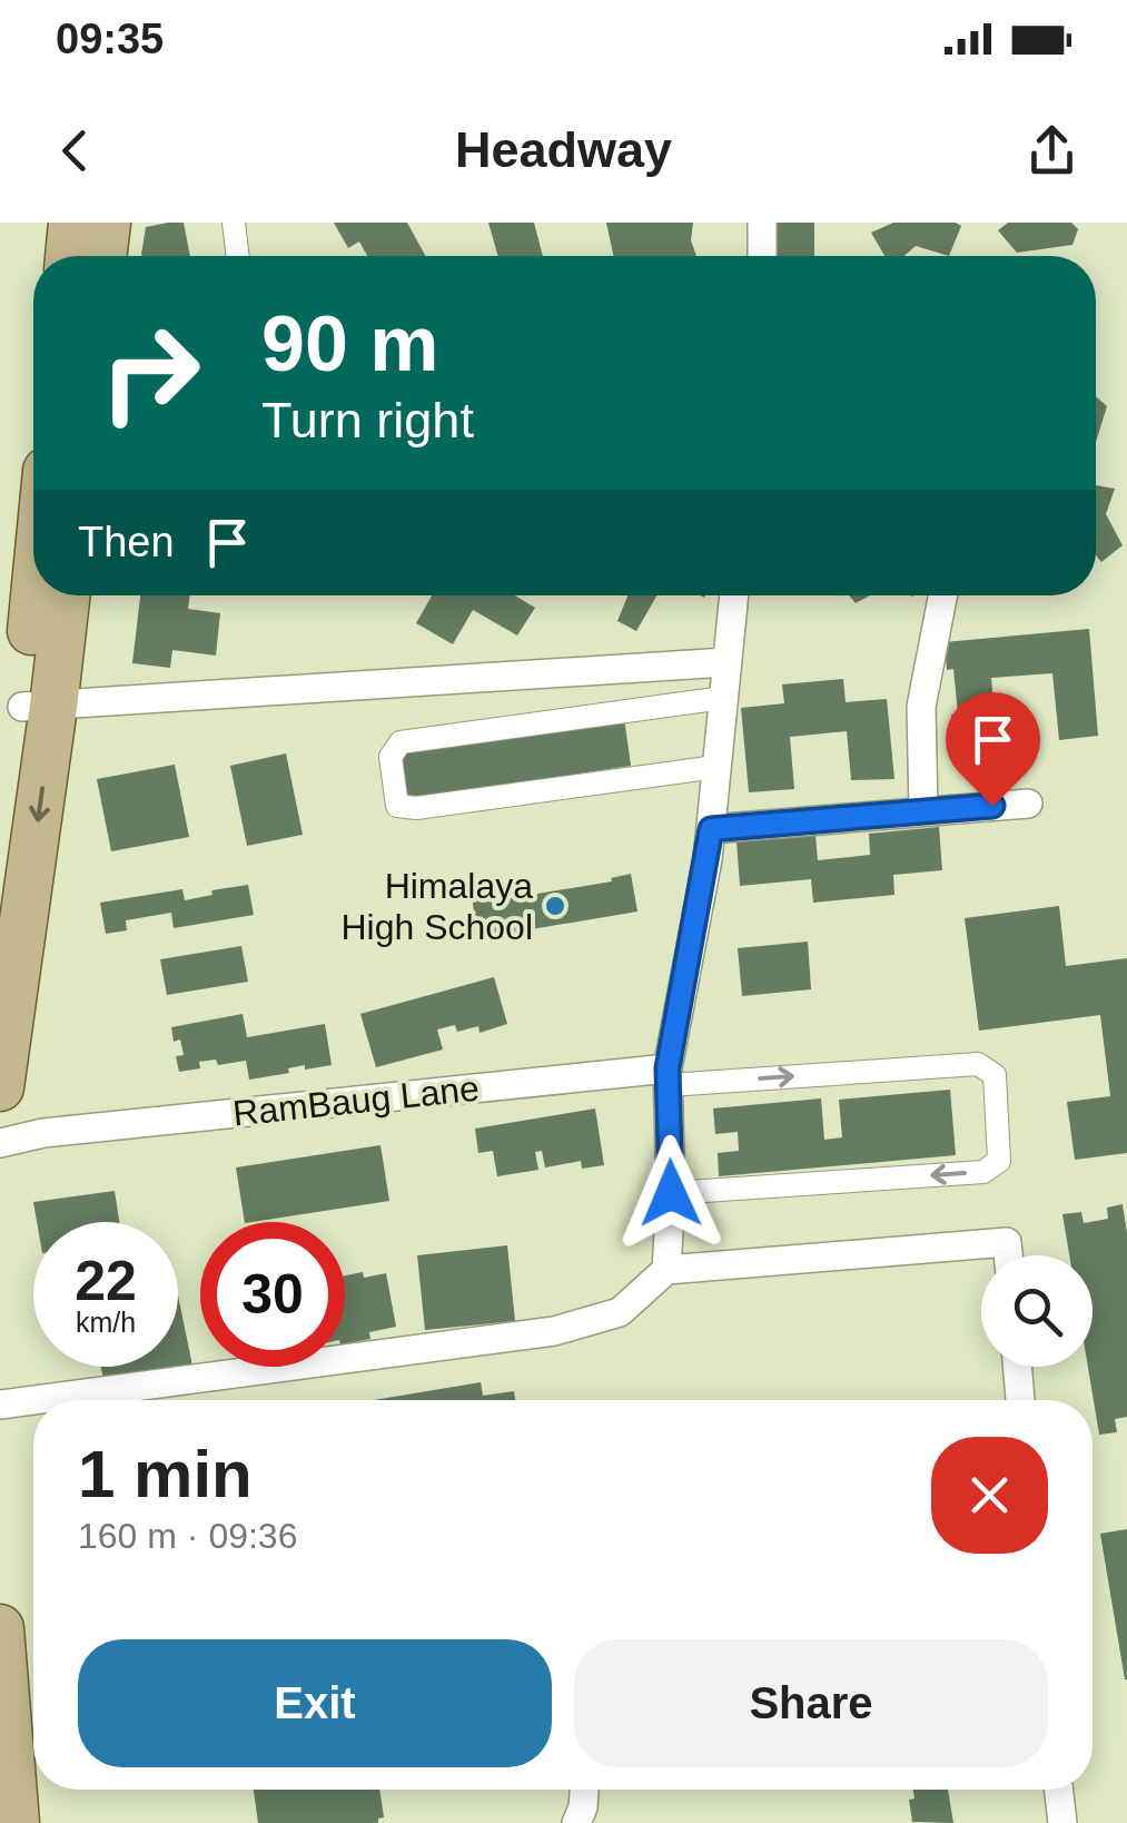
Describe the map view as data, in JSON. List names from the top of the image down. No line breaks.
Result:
{"streets":{"street":["RamBaug Lane"]},"places":["Himalaya High School"],"page":{"status":"09:35","header":"Headway","turn":["90 m","Turn right"],"then":"Then","speed":"22 km/h","limit":"30","heading":["1 min","160 m · 09:36"],"buttons":["Exit","Share"]}}
